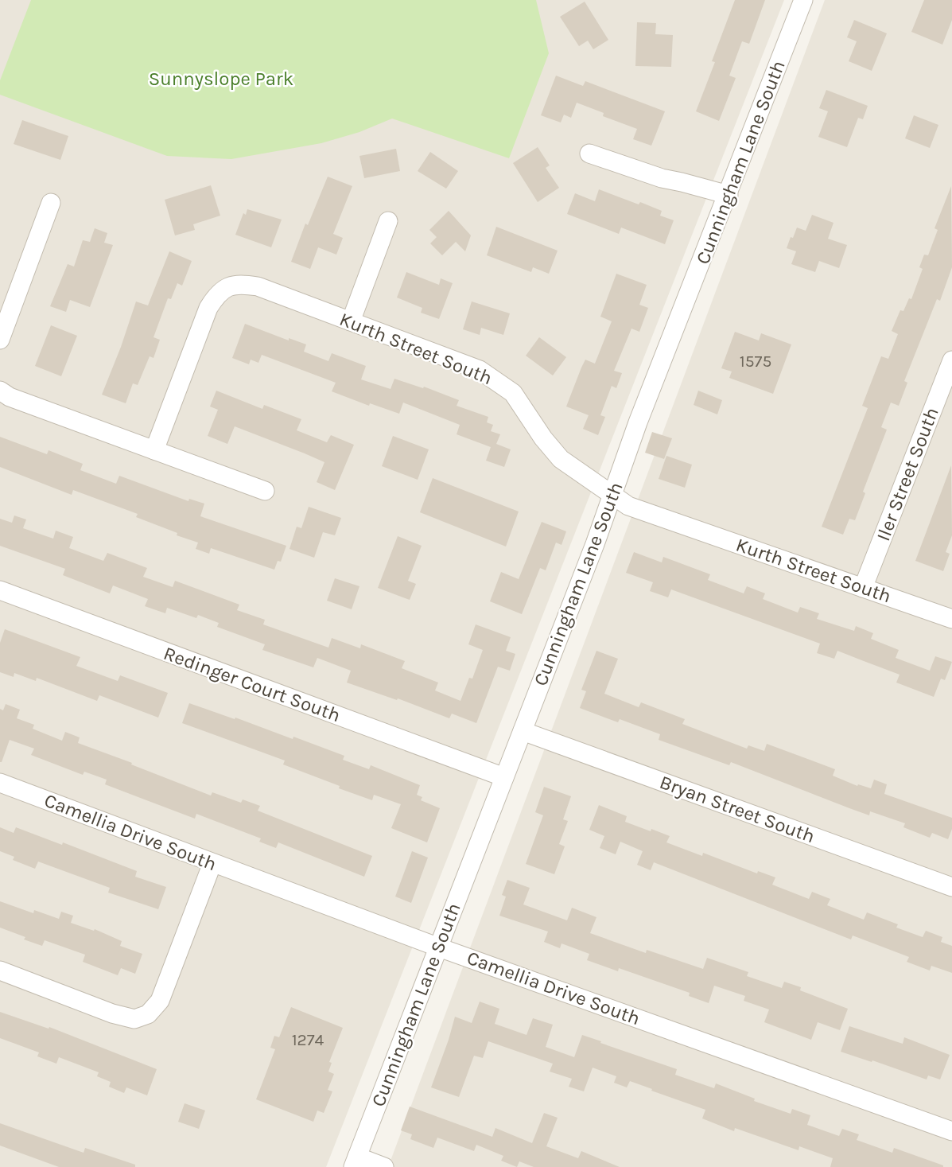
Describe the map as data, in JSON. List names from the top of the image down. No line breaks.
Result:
{"streets":{"street":["Cunningham Lane South","Kurth Street South","Iler Street South","Redinger Court South","Bryan Street South","Camellia Drive South"]},"crossings":[["Cunningham Lane South","Kurth Street South"],["Cunningham Lane South","Redinger Court South"],["Cunningham Lane South","Bryan Street South"],["Cunningham Lane South","Camellia Drive South"],["Kurth Street South","Iler Street South"]],"parks":["Sunnyslope Park"],"house_numbers":["1575","1274"]}
